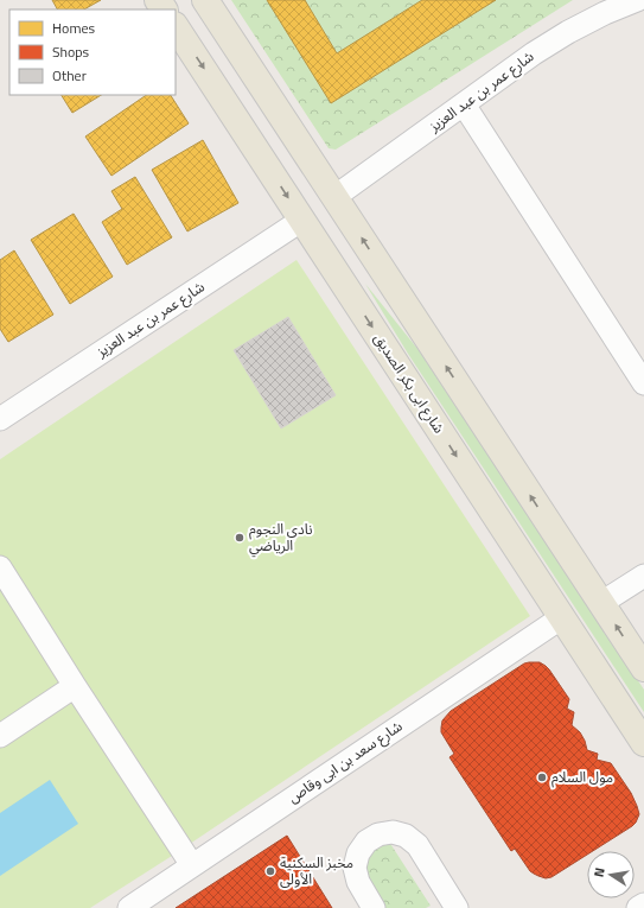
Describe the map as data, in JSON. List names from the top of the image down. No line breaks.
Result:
{"streets":{"main road":["شارع ابى بكر الصديق"],"street":["شارع عمر بن عبد العزيز","شارع سعد بن ابى وقاص"]},"crossings":[["شارع عمر بن عبد العزيز","شارع ابى بكر الصديق"],["شارع ابى بكر الصديق","شارع سعد بن ابى وقاص"]],"places":["نادي النجوم الرياضي","مول السلام","مخبز السكنية الأولى"],"legend":["Homes","Shops","Other"],"north":"left"}
